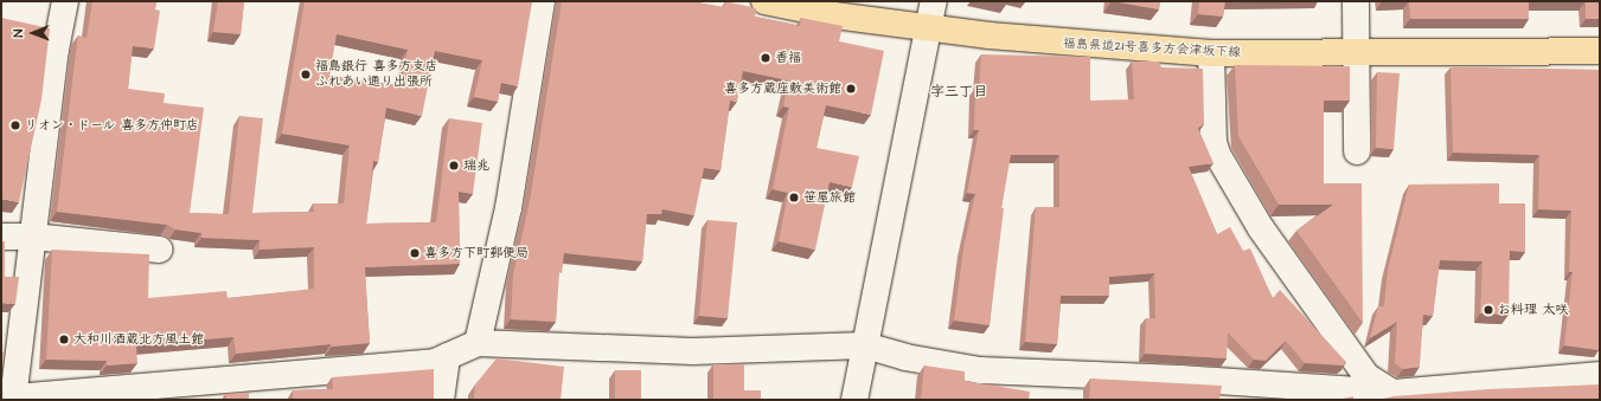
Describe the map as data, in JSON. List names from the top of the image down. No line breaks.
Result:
{"streets":{"main road":["福島県道21号喜多方会津坂下線"]},"districts":["字三丁目"],"places":["香福","福島銀行 喜多方支店 ふれあい通り出張所","喜多方蔵座敷美術館","リオン・ドール 喜多方仲町店","瑞兆","笹屋旅館","喜多方下町郵便局","お料理 太咲","大和川酒蔵北方風土館"],"north":"left"}
